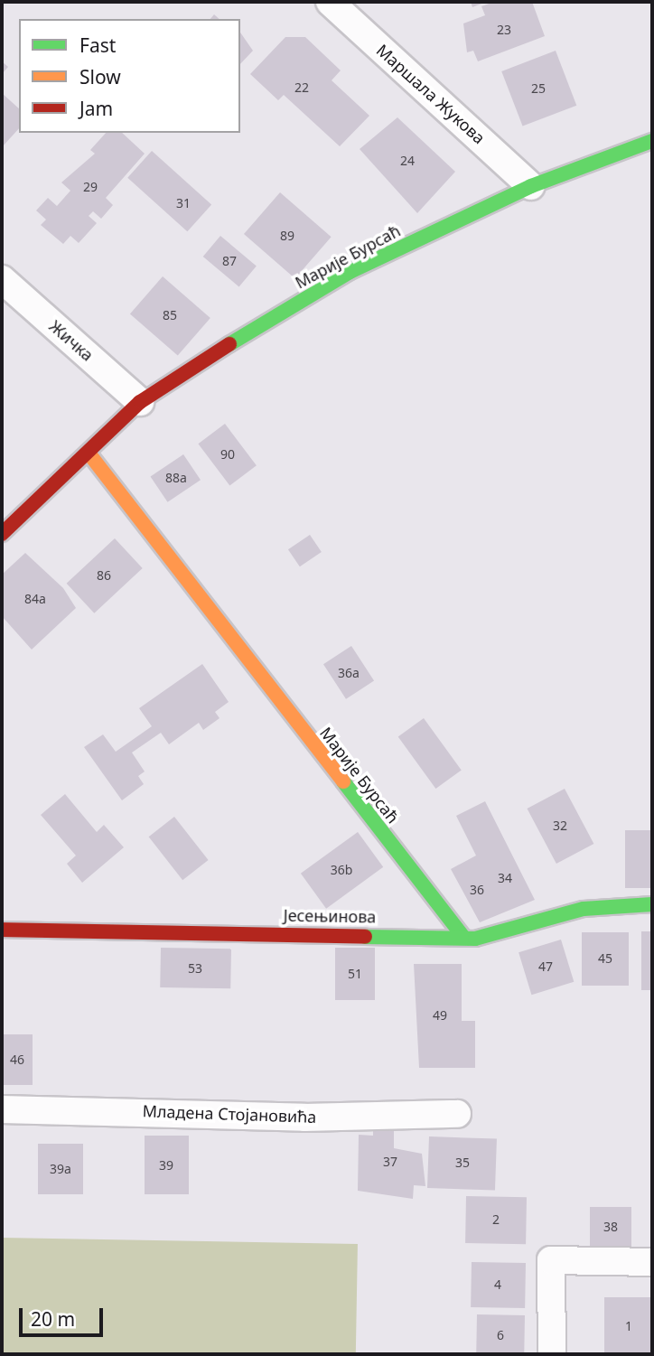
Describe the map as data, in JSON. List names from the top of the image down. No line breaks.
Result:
{"streets":{"street":["Маршала Жукова","Марије Бурсаћ","Жичка","Јесењинова","Младена Стојановића"]},"crossings":[["Маршала Жукова","Марије Бурсаћ"],["Марије Бурсаћ","Жичка"],["Марије Бурсаћ","Јесењинова"]],"house_numbers":["23","22","25","24","29","31","89","87","85","90","88a","86","84a","36a","32","36b","34","36","45","47","53","51","49","46","37","35","39","39a","2","38","4","1","6"],"legend":["Fast","Slow","Jam"],"scale_bar":"20 m"}
